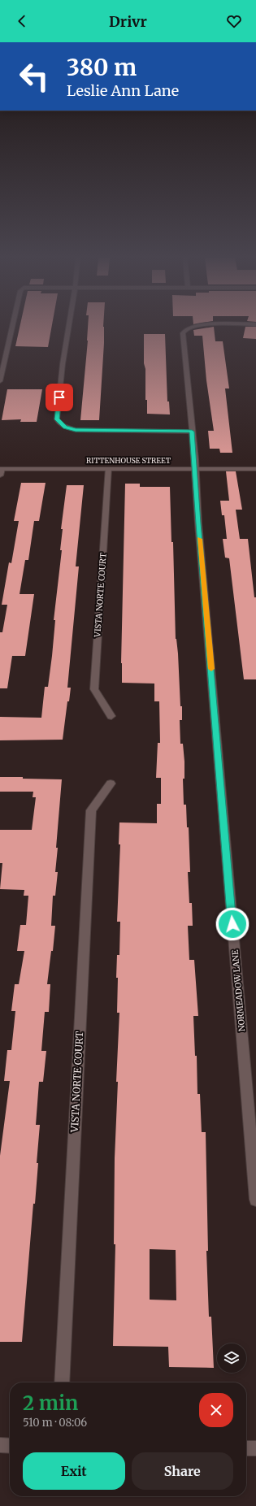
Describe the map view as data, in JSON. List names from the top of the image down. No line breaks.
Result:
{"streets":{"street":["RITTENHOUSE STREET","VISTA NORTE COURT","NORMEADOW LANE"]},"crossings":[["RITTENHOUSE STREET","VISTA NORTE COURT"],["RITTENHOUSE STREET","NORMEADOW LANE"]],"page":{"header":"Drivr","turn":["380 m","Leslie Ann Lane"],"heading":["2 min","510 m · 08:06"],"buttons":["Exit","Share"]}}
